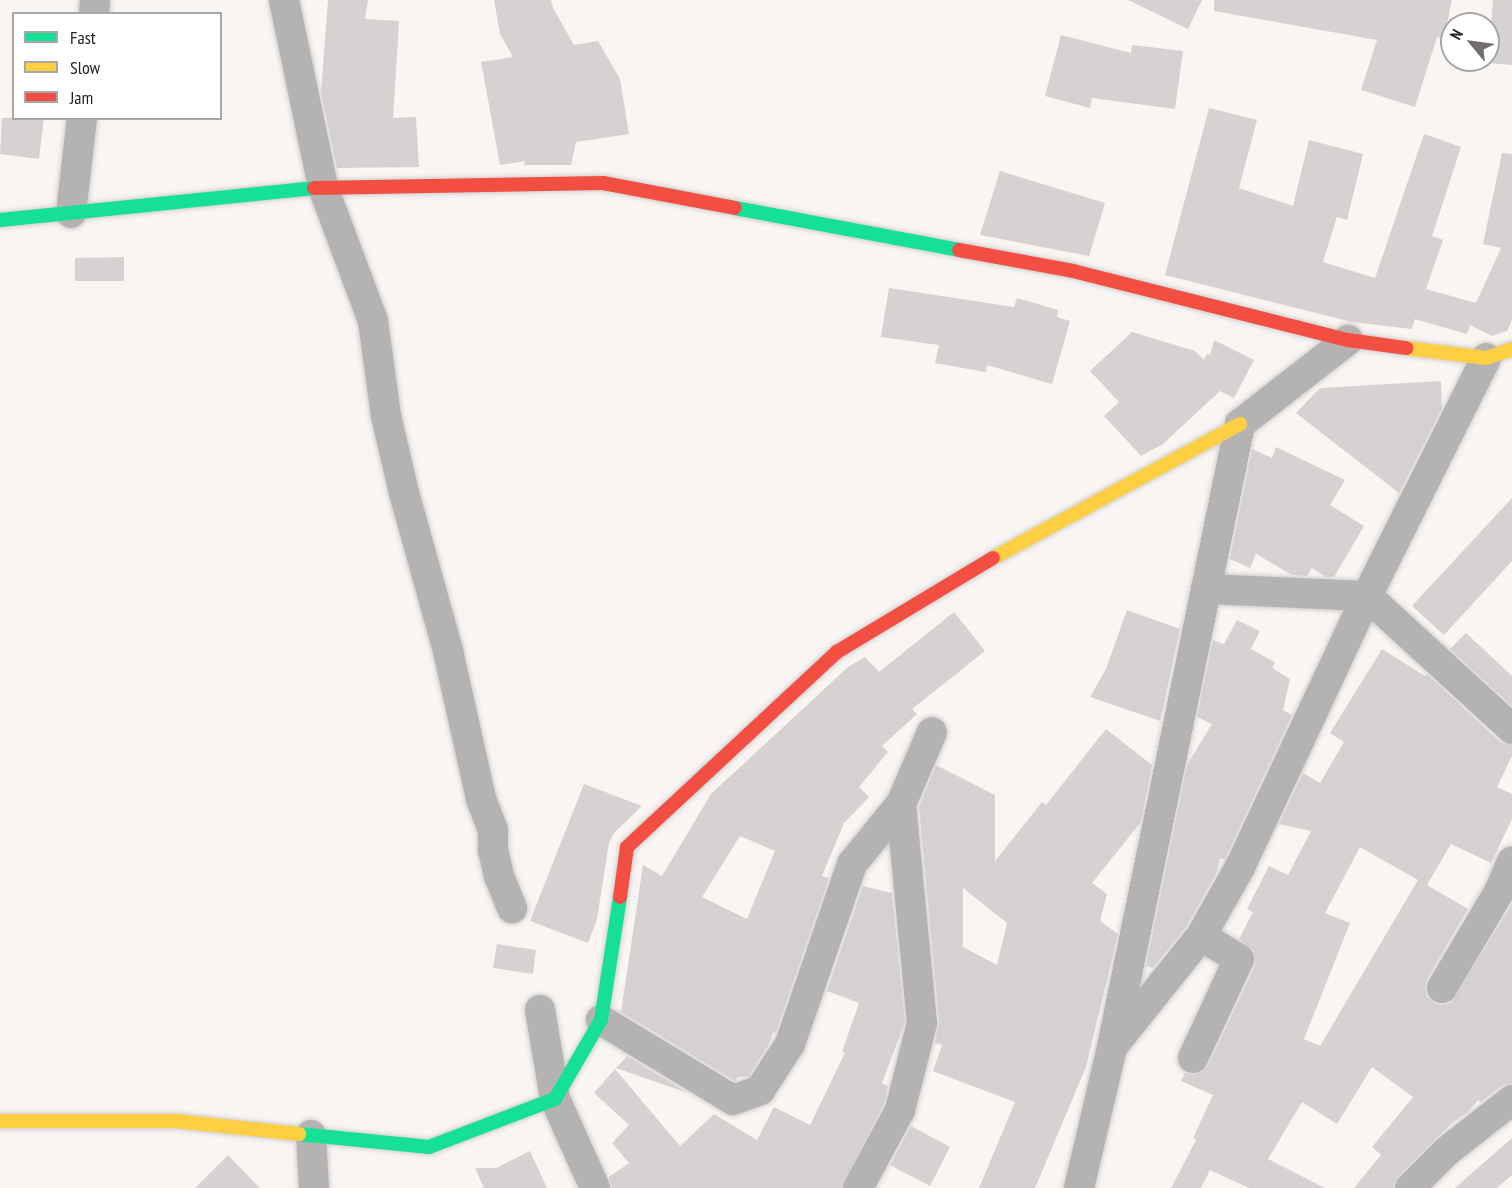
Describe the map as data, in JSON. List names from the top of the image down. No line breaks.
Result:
{"legend":["Fast","Slow","Jam"],"north":"top left"}
